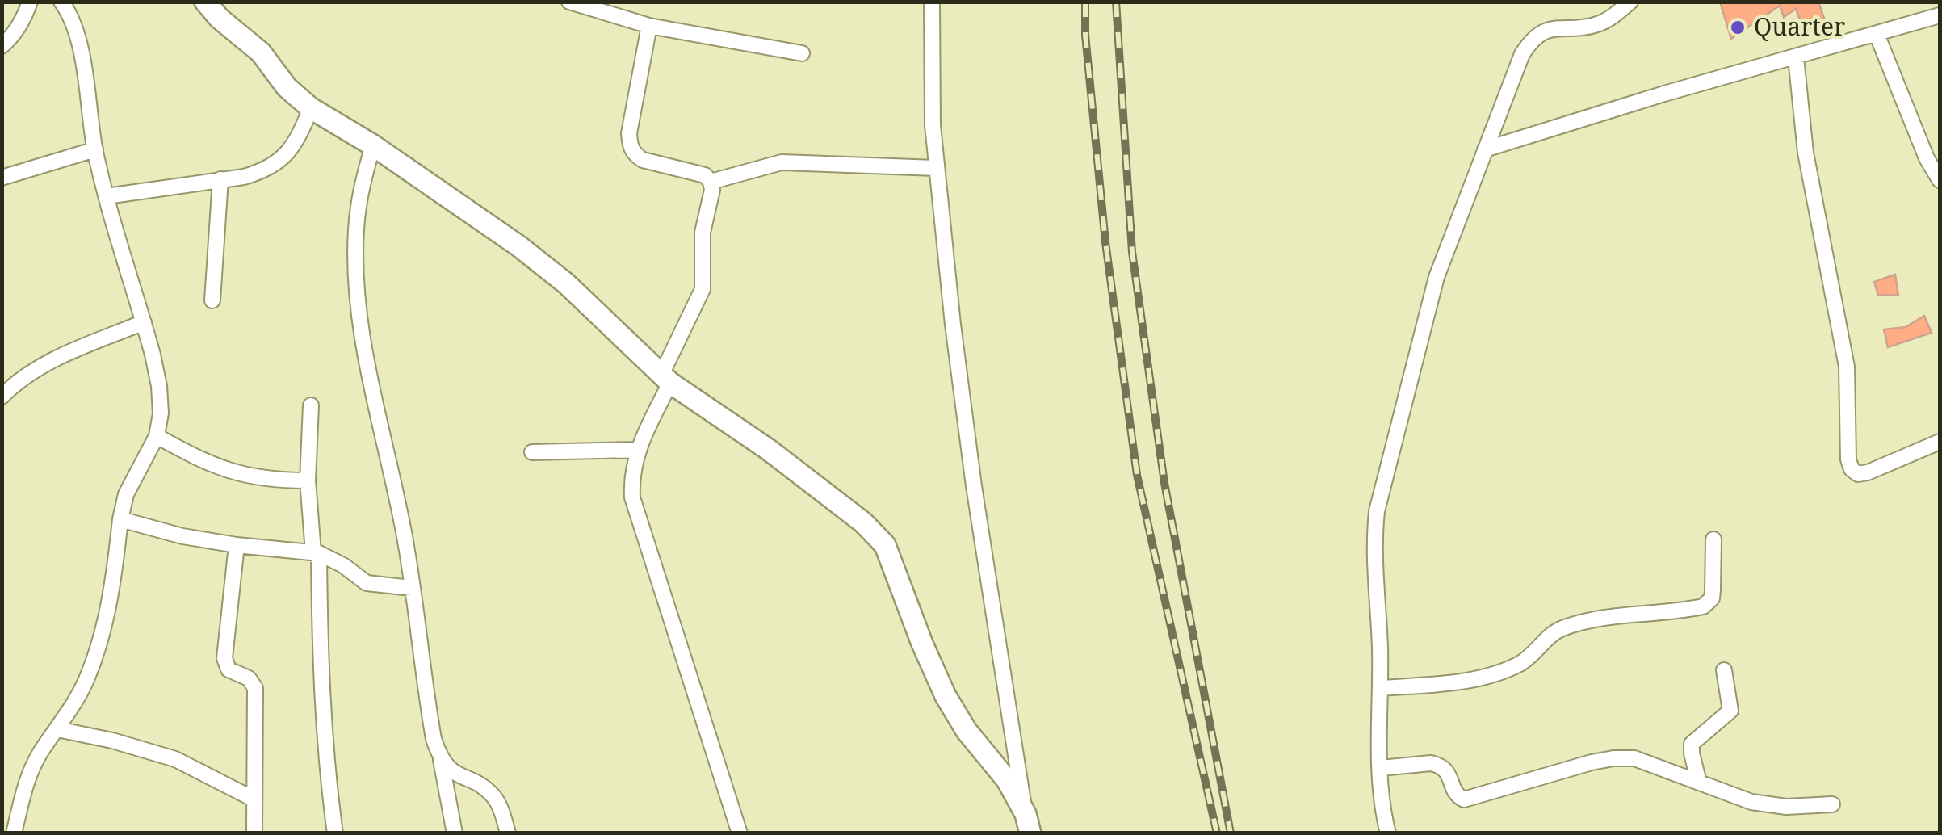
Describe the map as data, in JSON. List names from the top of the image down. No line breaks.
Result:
{"places":["Quarter"]}
